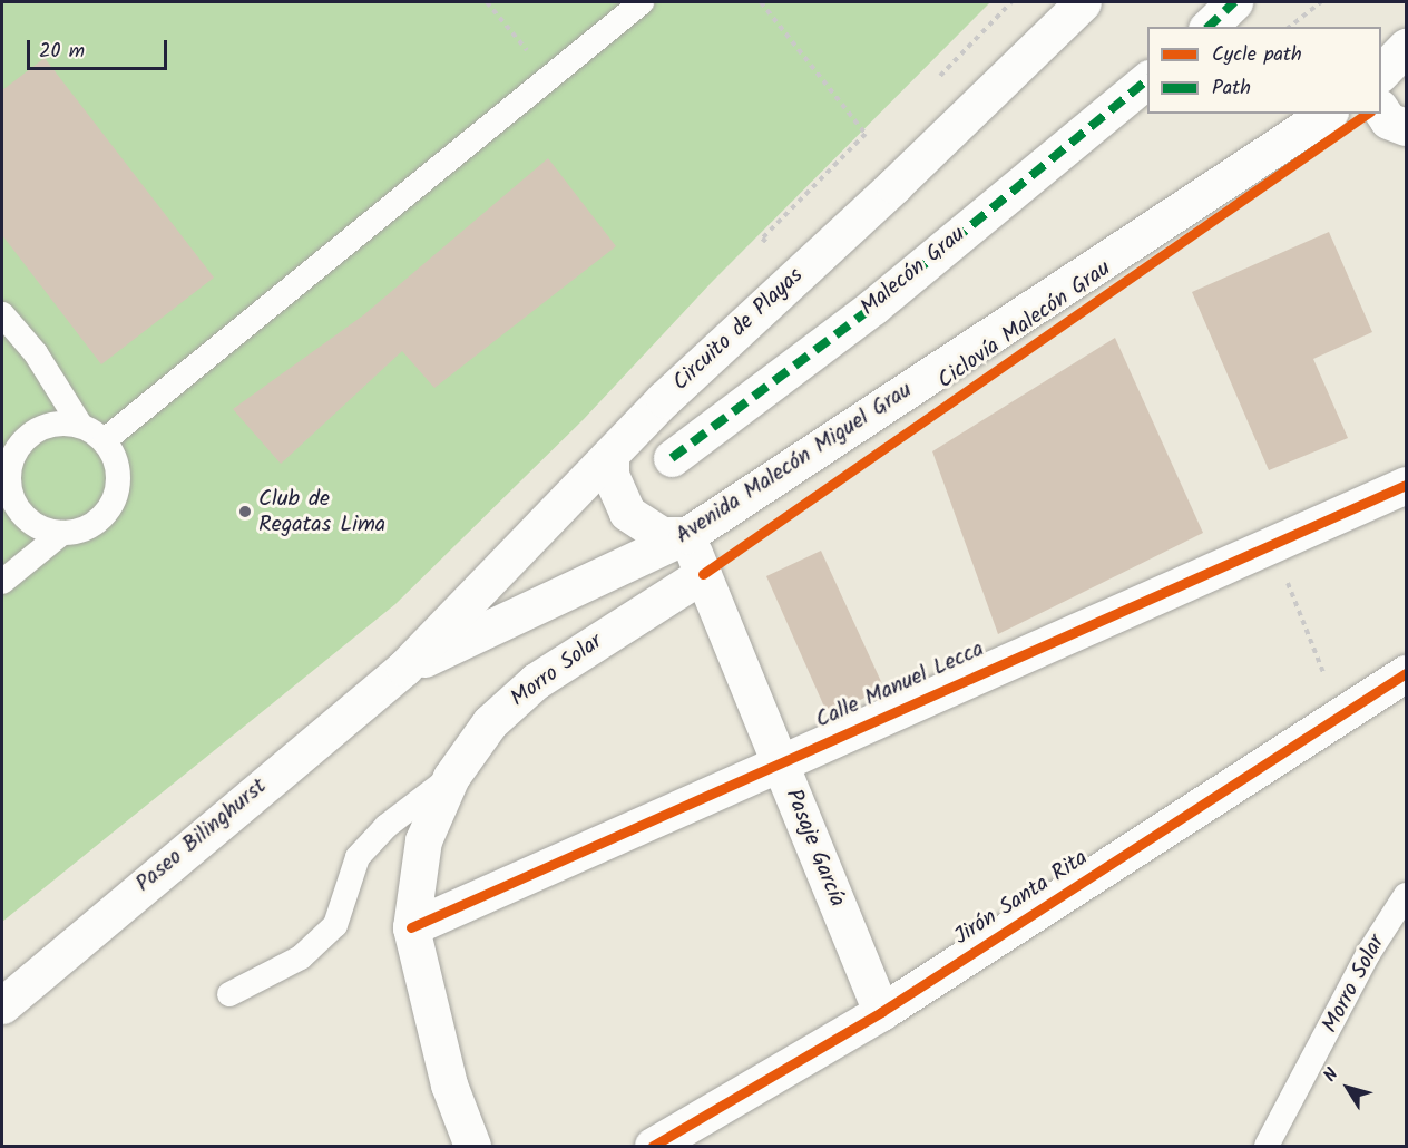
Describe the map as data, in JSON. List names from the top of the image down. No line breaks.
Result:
{"streets":{"street":["Malecón Grau","Circuito de Playas","Avenida Malecón Miguel Grau","Morro Solar","Calle Manuel Lecca","Paseo Bilinghurst","Pasaje García","Jirón Santa Rita"],"cycle path":["Ciclovía Malecón Grau"]},"crossings":[["Circuito de Playas","Avenida Malecón Miguel Grau"],["Circuito de Playas","Paseo Bilinghurst"],["Avenida Malecón Miguel Grau","Paseo Bilinghurst"],["Avenida Malecón Miguel Grau","Pasaje García"],["Morro Solar","Calle Manuel Lecca"],["Morro Solar","Pasaje García"],["Calle Manuel Lecca","Pasaje García"],["Pasaje García","Jirón Santa Rita"]],"places":["Club de Regatas Lima"],"legend":["Cycle path","Path"],"scale_bar":"20 m","north":"top left"}
